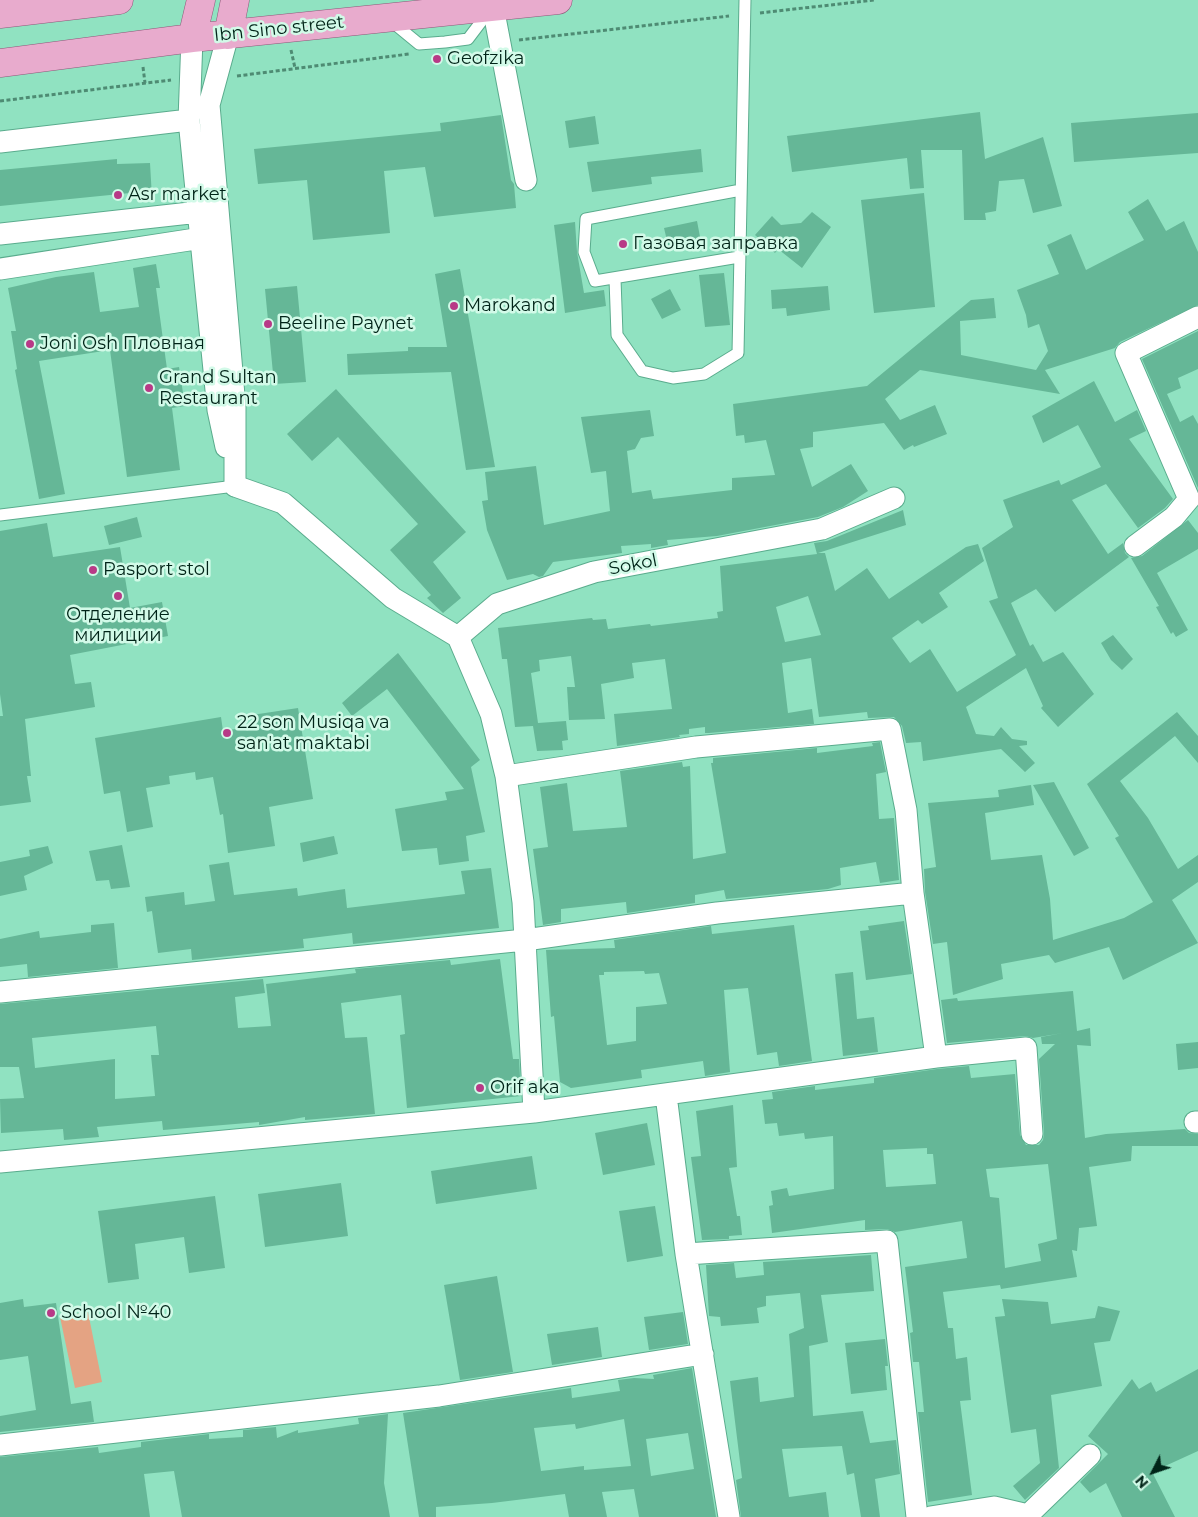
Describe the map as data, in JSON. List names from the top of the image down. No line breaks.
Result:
{"streets":{"main road":["Ibn Sino street"],"street":["Sokol"]},"places":["Geofzika","Asr market","Газовая заправка","Marokand","Beeline Paynet","Joni Osh Пловная","Grand Sultan Restaurant","Pasport stol","Отделение милиции","22 son Musiqa va san'at maktabi","Orif aka","School №40"],"north":"bottom left"}
